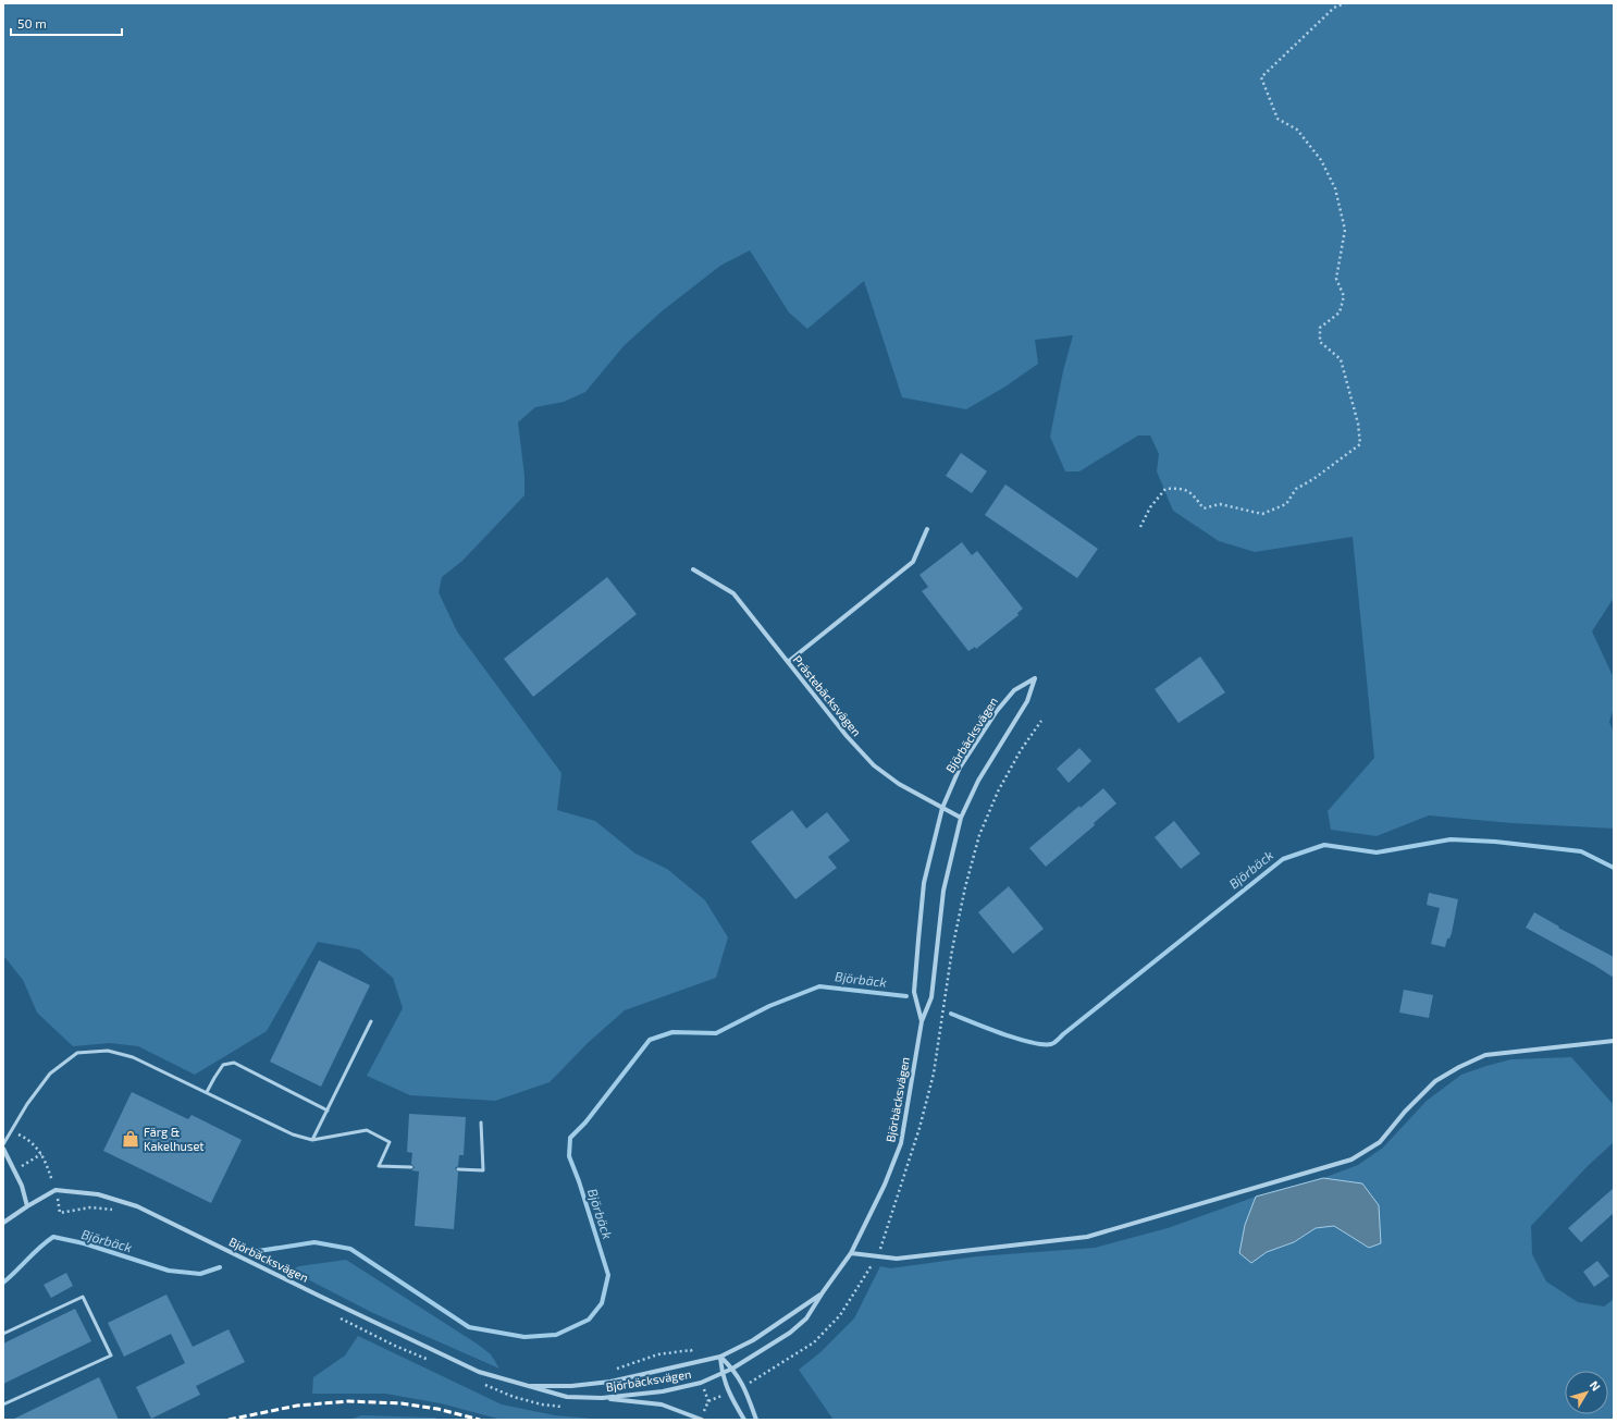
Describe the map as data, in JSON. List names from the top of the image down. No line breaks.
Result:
{"streets":{"street":["Prästebäcksvägen","Björbäcksvägen"]},"crossings":[["Prästebäcksvägen","Björbäcksvägen"]],"water":["Björbäck"],"places":{"shop":["Färg & Kakelhuset"]},"scale_bar":"50 m","north":"top right"}
